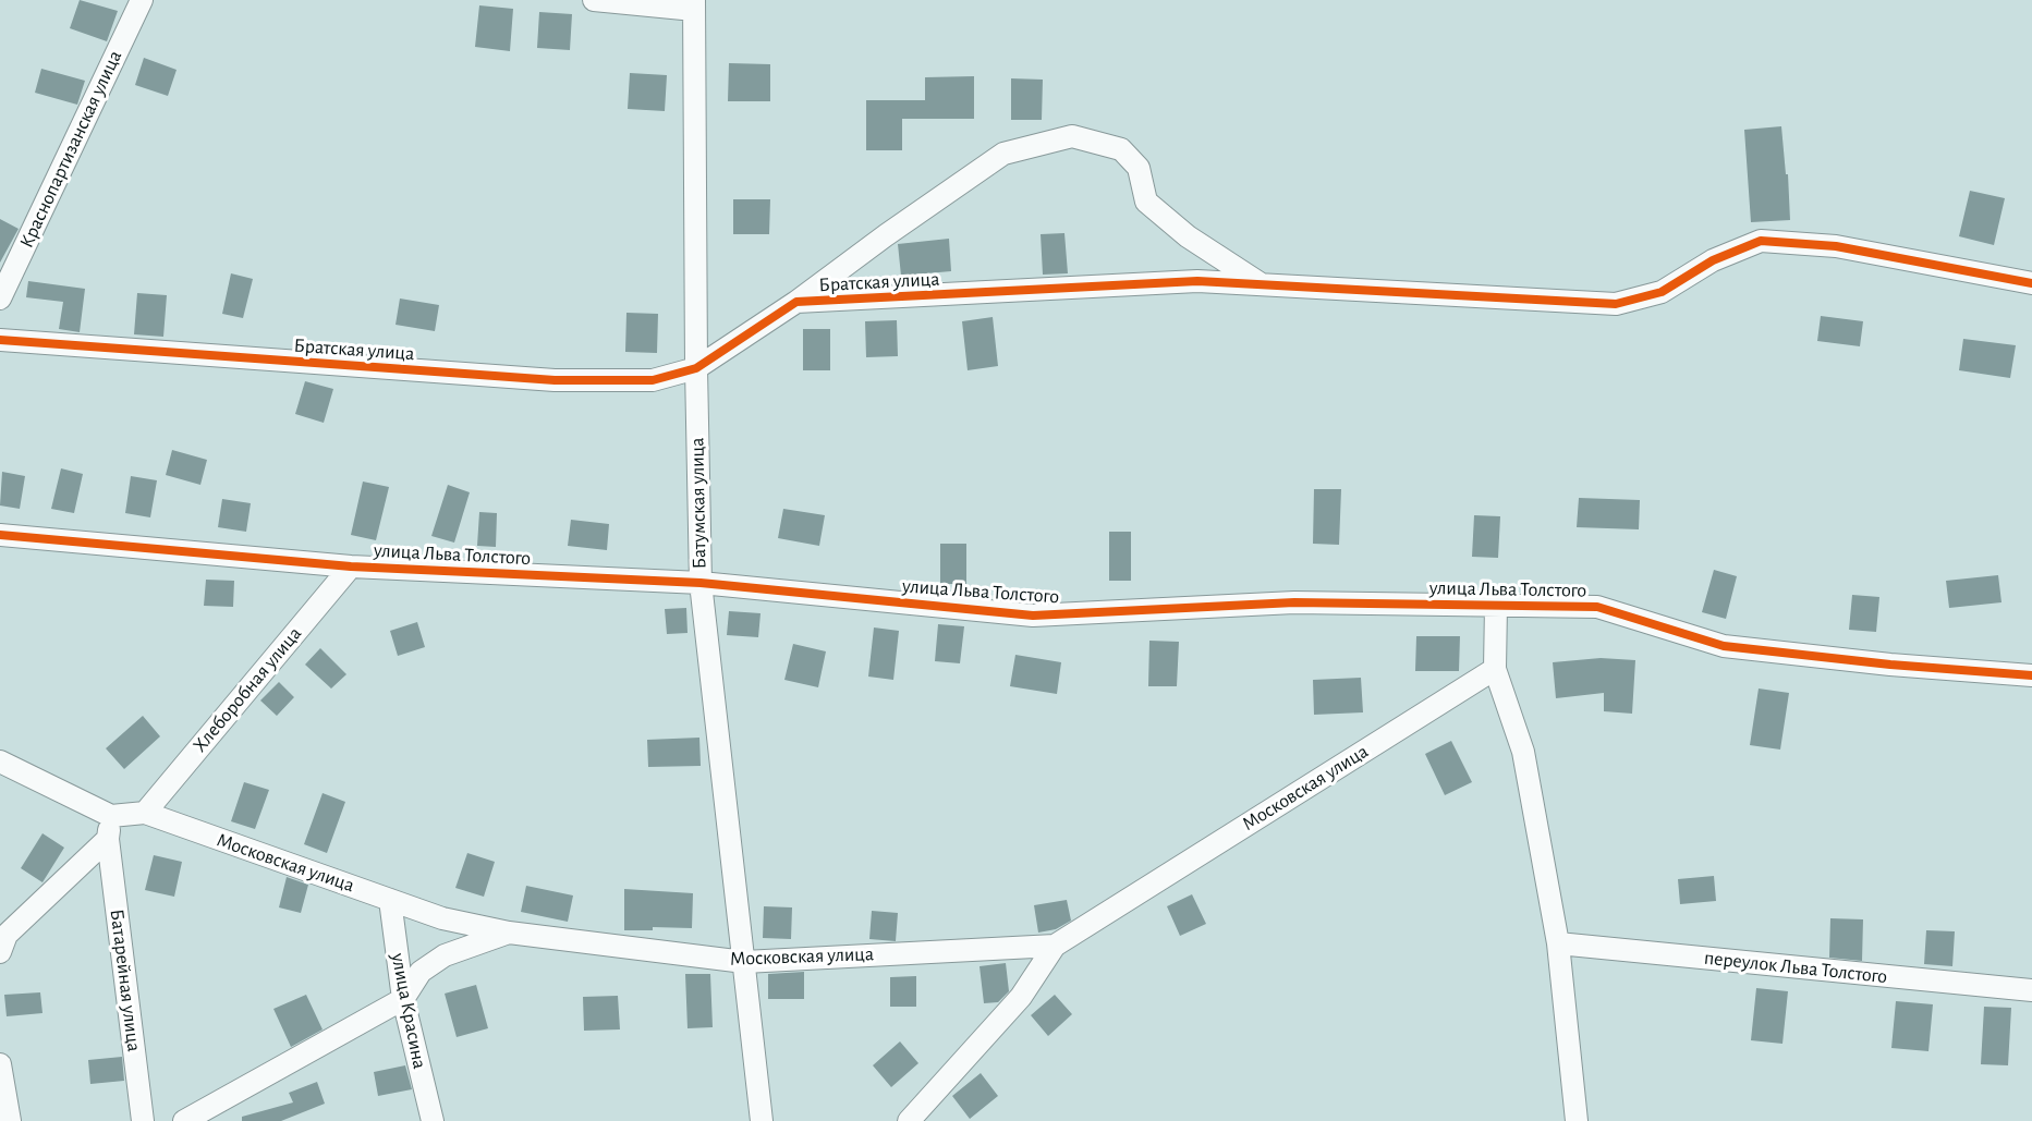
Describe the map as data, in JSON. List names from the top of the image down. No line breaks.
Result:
{"streets":{"street":["Краснопартизанская улица","Братская улица","Батумская улица","улица Льва Толстого","Хлеборобная улица","Московская улица","переулок Льва Толстого","Батарейная улица","улица Красина"]},"crossings":[["Братская улица","Батумская улица"],["Батумская улица","улица Льва Толстого"],["Батумская улица","Московская улица"],["улица Льва Толстого","Хлеборобная улица"],["Хлеборобная улица","Московская улица"],["Московская улица","улица Красина"]]}
